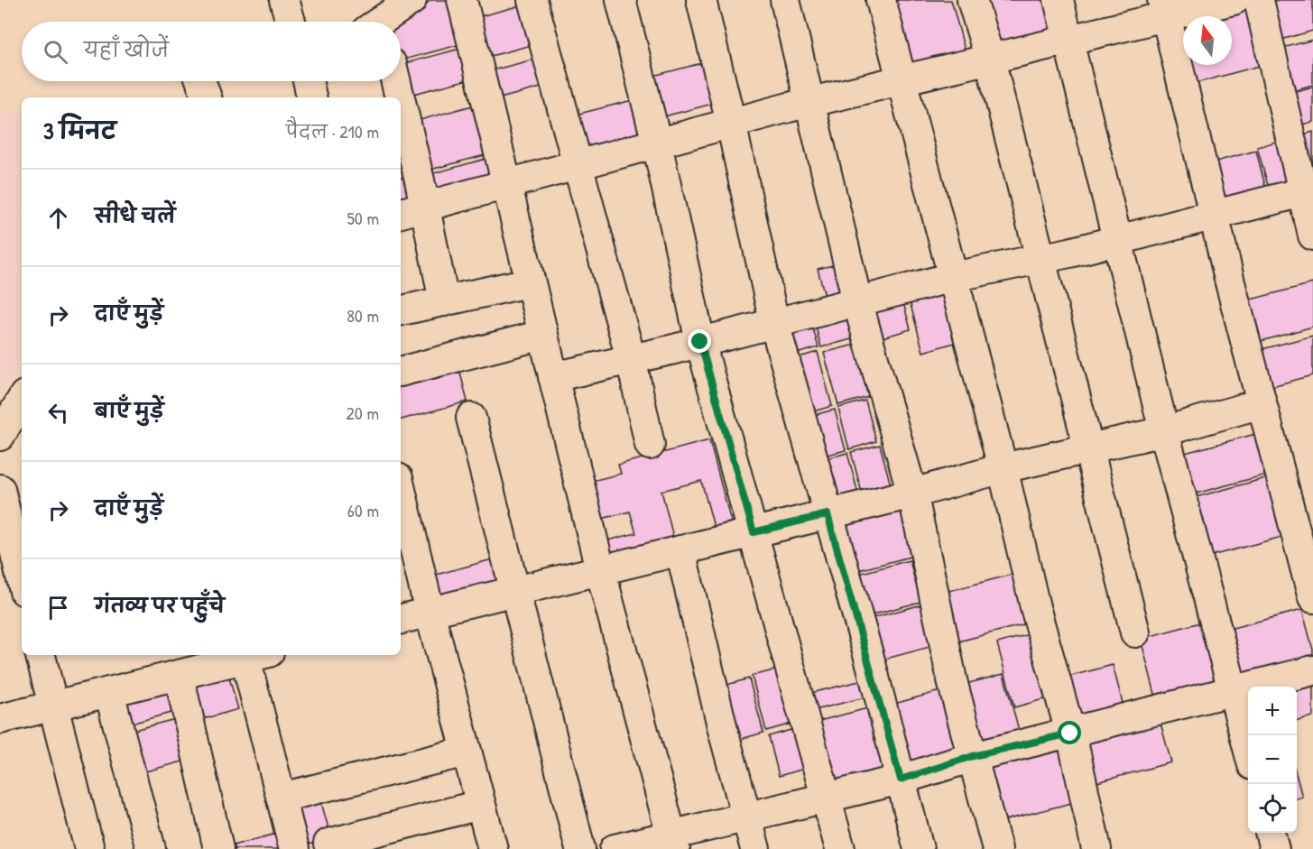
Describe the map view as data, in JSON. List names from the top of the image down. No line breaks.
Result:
{"north":"top","page":{"search":"यहाँ खोजें","heading":["3 मिनट","पैदल · 210 m"],"list":[["सीधे चलें","50 m"],["दाएँ मुड़ें","80 m"],["बाएँ मुड़ें","20 m"],["दाएँ मुड़ें","60 m"],"गंतव्य पर पहुँचे"],"map_buttons":["+","−"]}}
